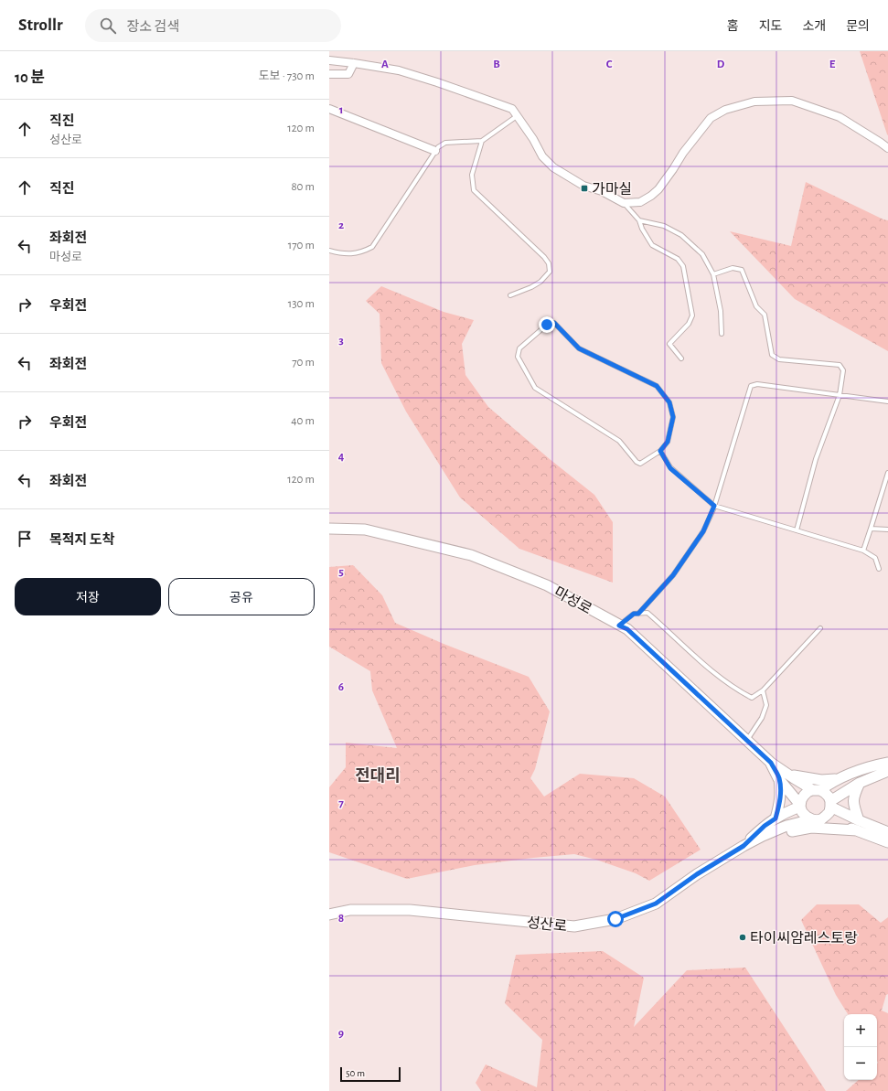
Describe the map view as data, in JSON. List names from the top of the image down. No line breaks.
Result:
{"streets":{"main road":["마성로","성산로"]},"districts":["전대리"],"places":{"transit":["가마실"],"other":["타이씨암레스토랑"]},"scale_bar":"50 m","page":{"header":"Strollr","search":"장소 검색","nav":["홈","지도","소개","문의"],"heading":["10 분","도보 · 730 m"],"list":[["직진","성산로","120 m"],["직진","80 m"],["좌회전","마성로","170 m"],["우회전","130 m"],["좌회전","70 m"],["우회전","40 m"],["좌회전","120 m"],"목적지 도착"],"buttons":["저장","공유"],"map_buttons":["+","−"],"scale":"50 m"},"grid":{"columns":["A","B","C","D","E"],"rows":["1","2","3","4","5","6","7","8","9"]}}
